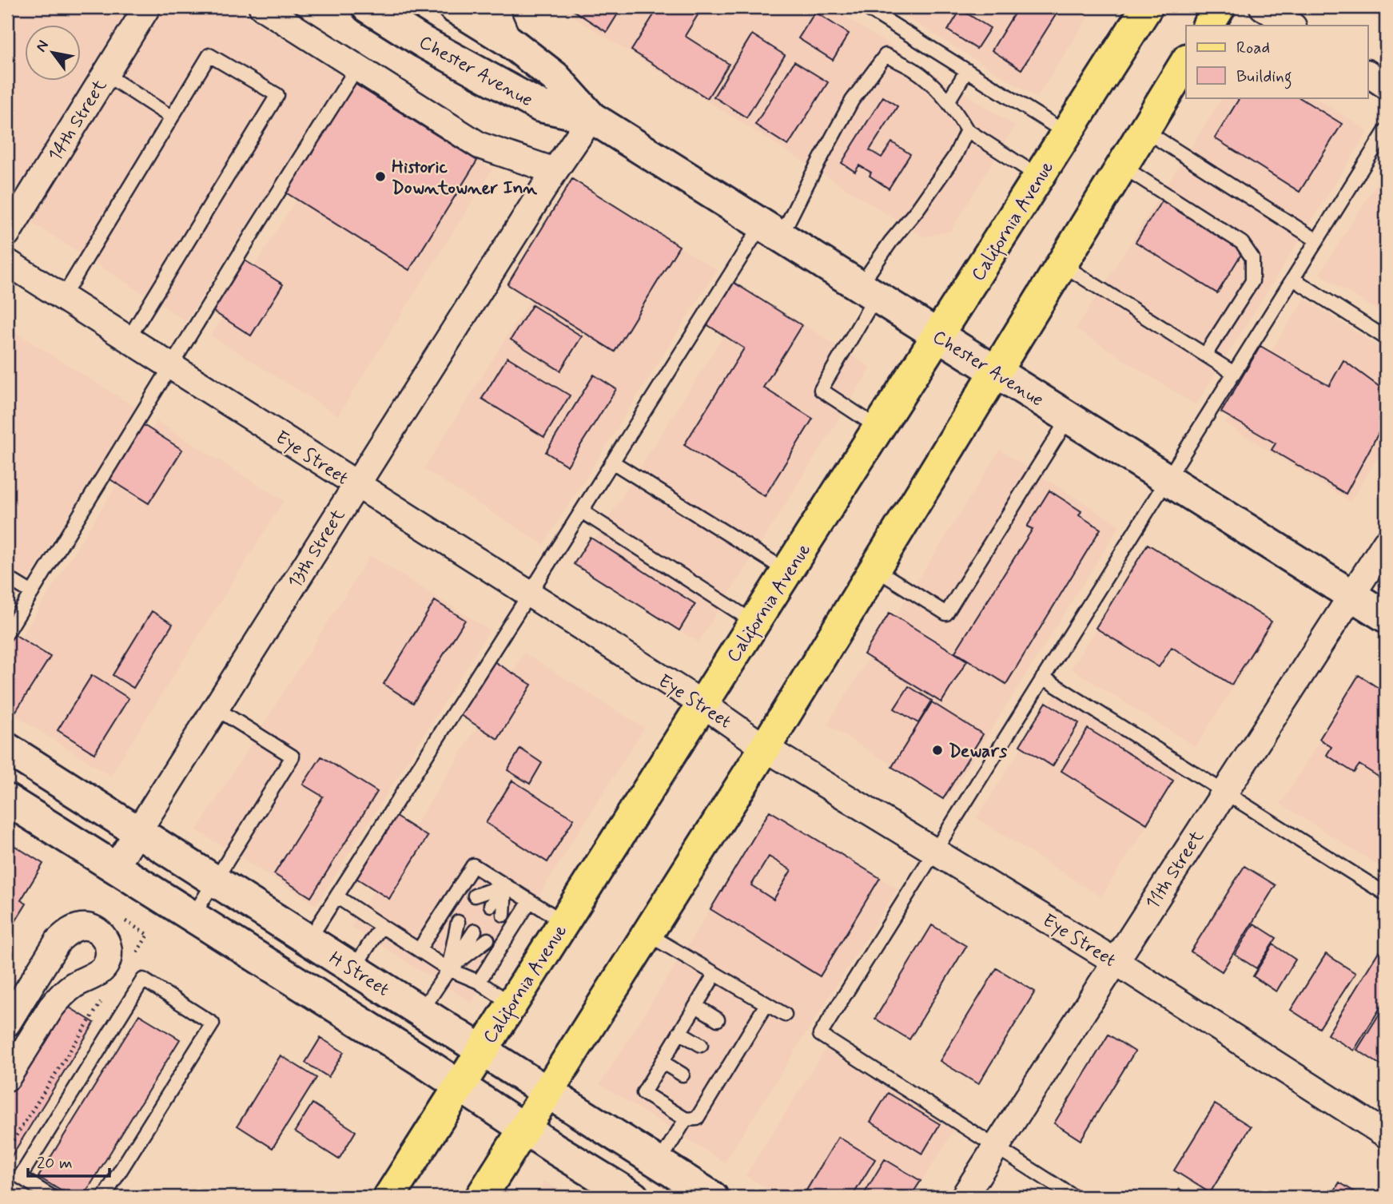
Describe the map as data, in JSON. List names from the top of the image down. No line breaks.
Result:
{"streets":{"main road":["California Avenue"],"street":["Chester Avenue","14th Street","Eye Street","13th Street","11th Street","H Street"]},"crossings":[["Chester Avenue","California Avenue"],["Chester Avenue","13th Street"],["Chester Avenue","11th Street"],["California Avenue","Eye Street"],["California Avenue","H Street"],["Eye Street","13th Street"],["Eye Street","11th Street"],["13th Street","H Street"]],"places":["Historic Downtowner Inn","Dewars"],"legend":["Road","Building"],"scale_bar":"20 m","north":"top left"}
